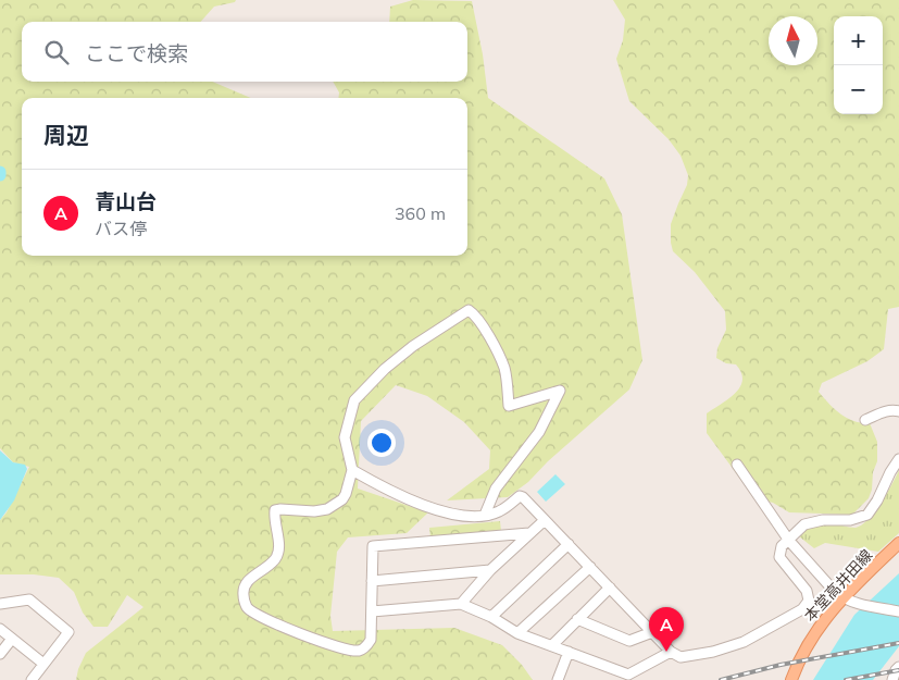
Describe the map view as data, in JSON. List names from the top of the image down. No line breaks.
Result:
{"streets":{"main road":["本堂高井田線"]},"north":"top","page":{"map_buttons":["+","−"],"search":"ここで検索","heading":"周辺","list":[{"mark":"A","name":"青山台","note":"バス停","value":"360 m"}],"pins":"A"}}
